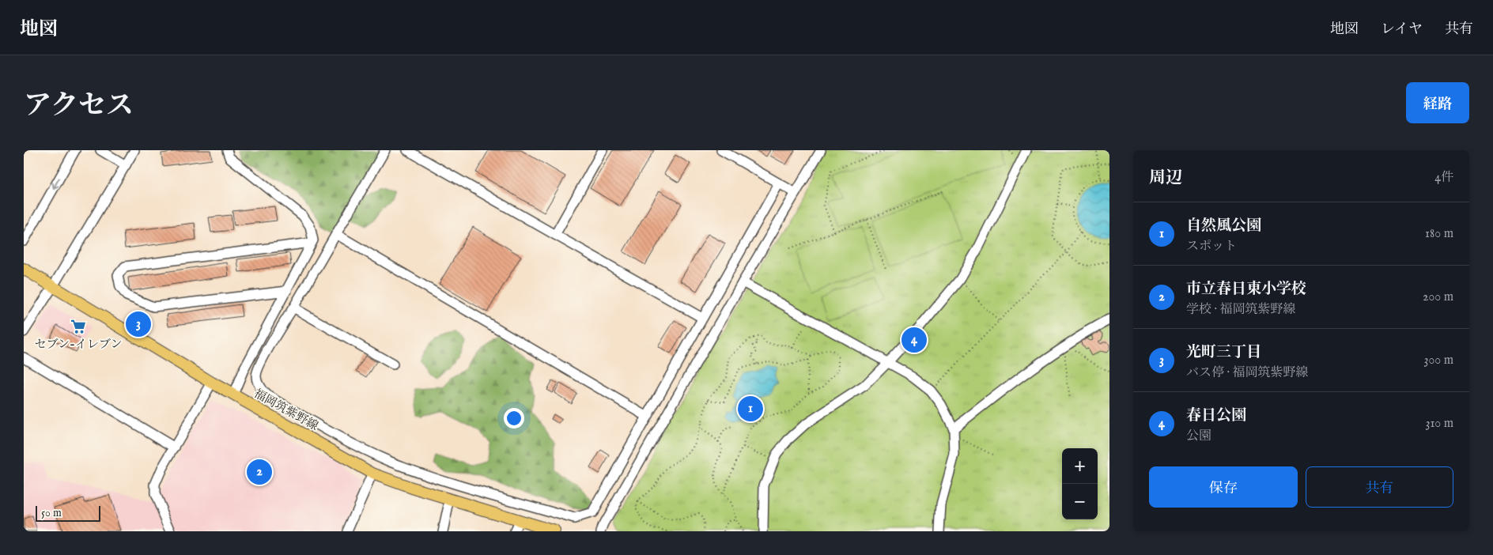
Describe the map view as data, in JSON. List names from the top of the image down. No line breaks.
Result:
{"streets":{"main road":["福岡筑紫野線"]},"places":{"supermarket":["セブン-イレブン"]},"scale_bar":"50 m","page":{"header":"地図","nav":["地図","レイヤ","共有"],"title":"アクセス","buttons":["経路",["保存","共有"]],"heading":["周辺","4件"],"list":[{"mark":"1","name":"自然風公園","note":"スポット","value":"180 m"},{"mark":"2","name":"市立春日東小学校","note":"学校 · 福岡筑紫野線","value":"200 m"},{"mark":"3","name":"光町三丁目","note":"バス停 · 福岡筑紫野線","value":"300 m"},{"mark":"4","name":"春日公園","note":"公園","value":"310 m"}],"pins":["3","4","1","2"],"map_buttons":["+","−"],"scale":"50 m"}}
